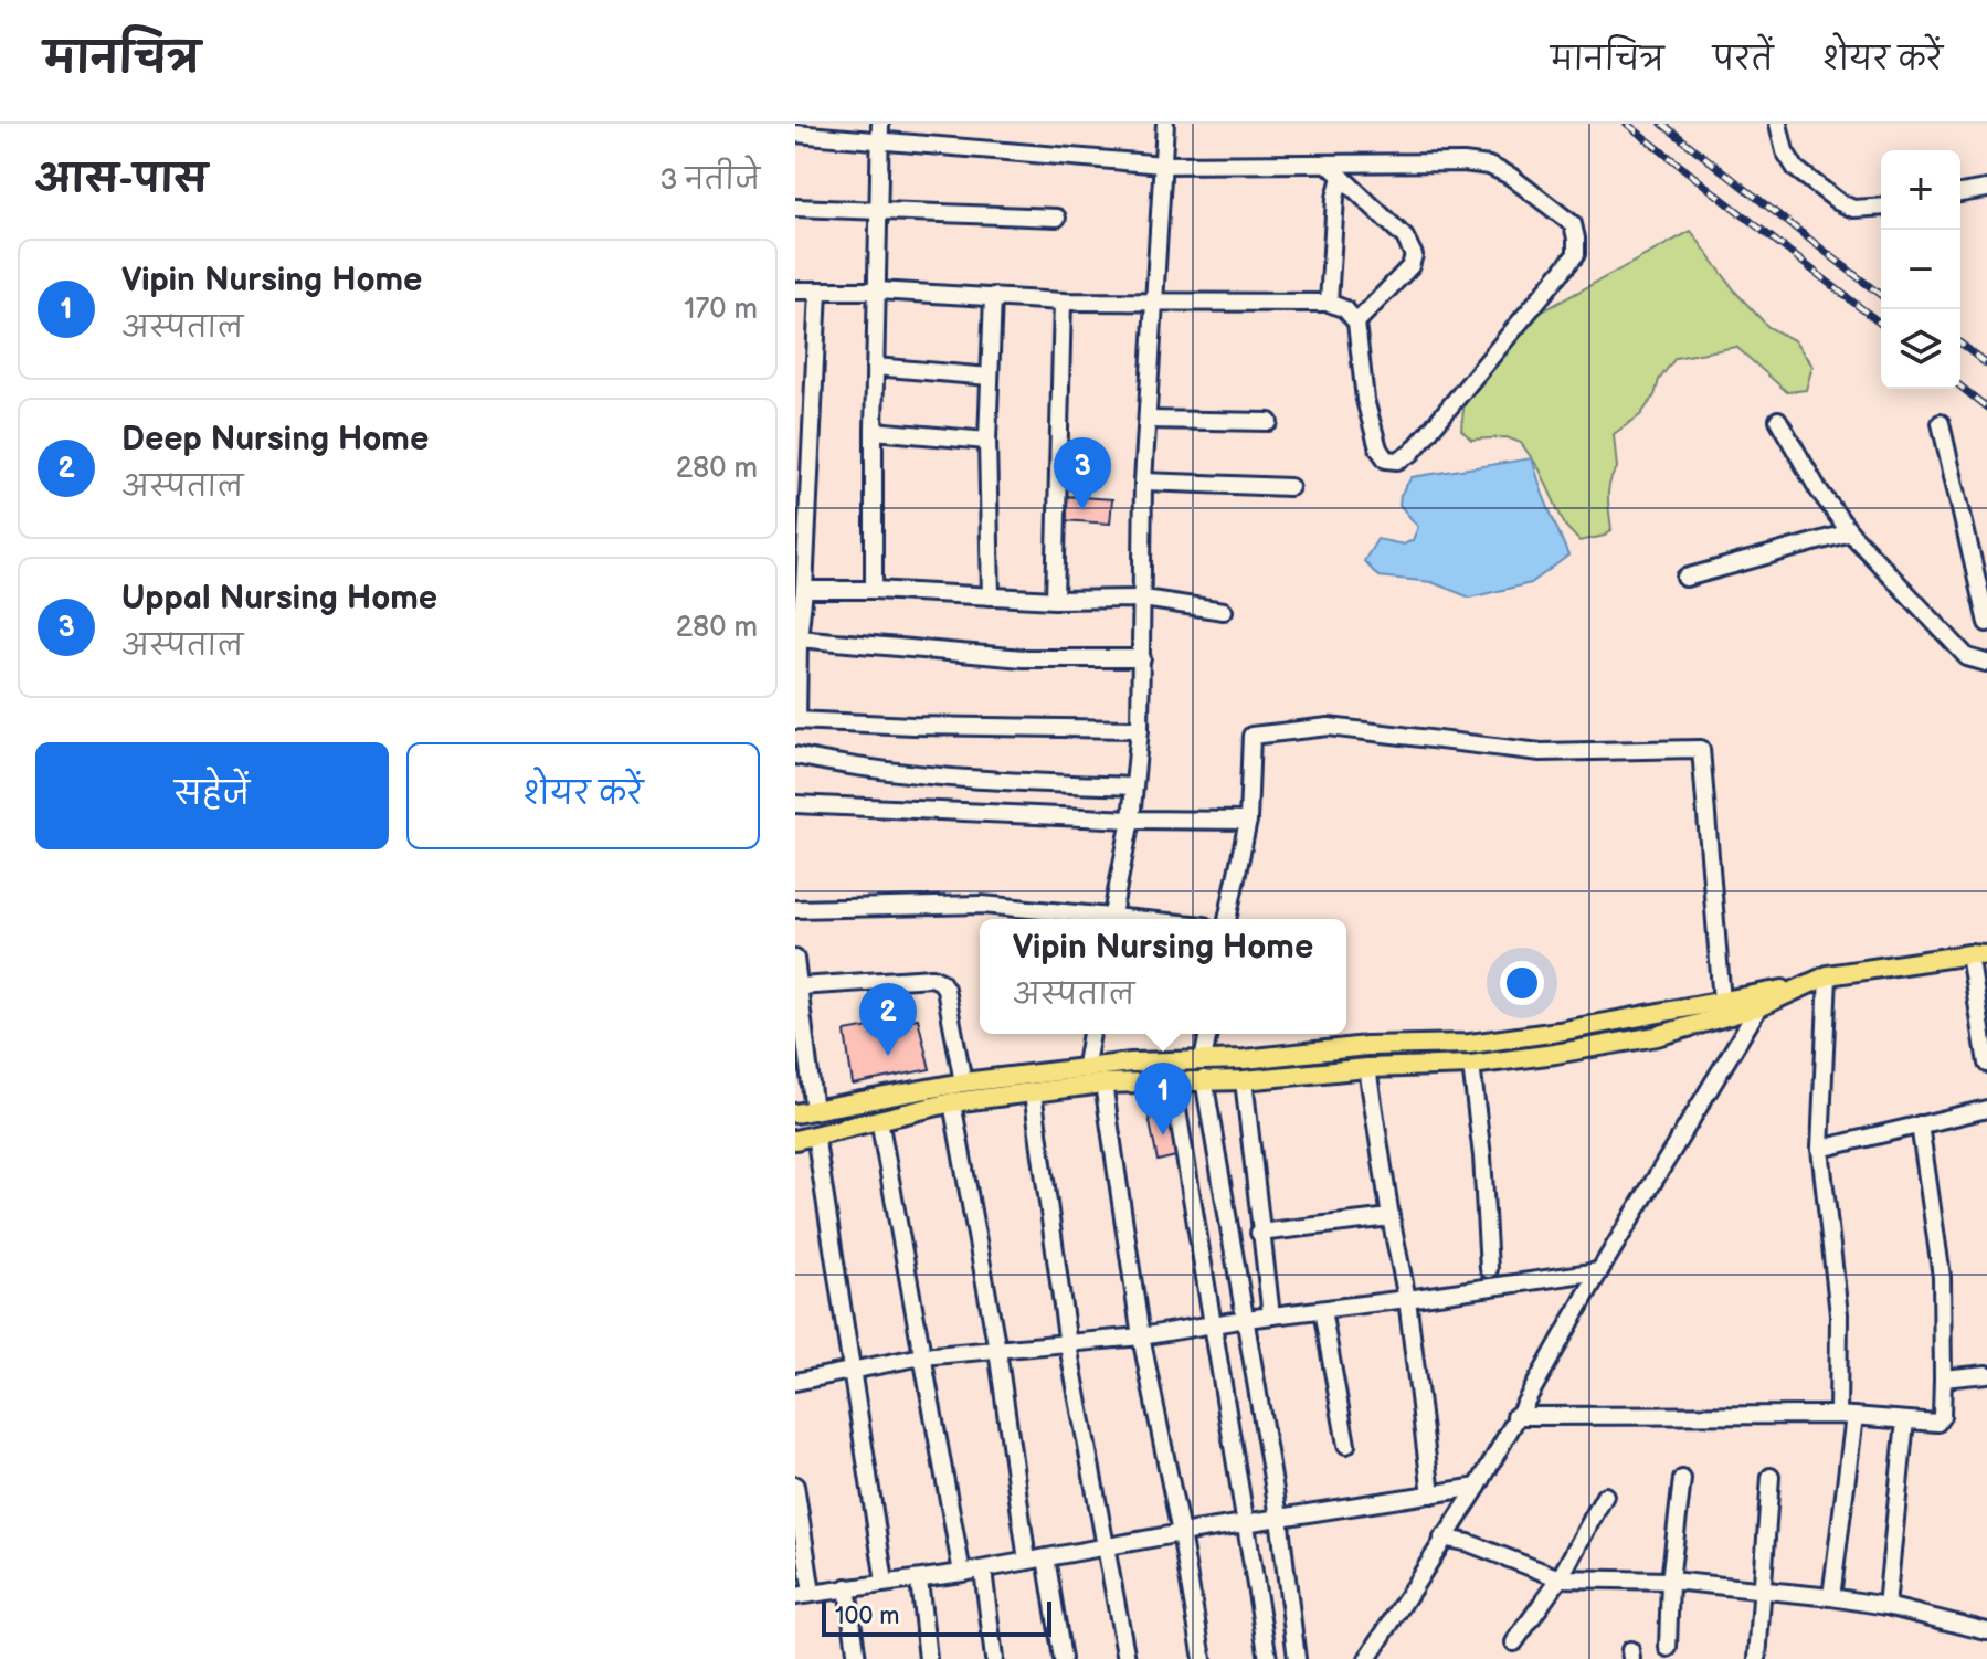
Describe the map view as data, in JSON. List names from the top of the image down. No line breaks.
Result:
{"scale_bar":"100 m","page":{"header":"मानचित्र","nav":["मानचित्र","परतें","शेयर करें"],"heading":["आस-पास","3 नतीजे"],"map_buttons":["+","−"],"list":[{"mark":"1","name":"Vipin Nursing Home","note":"अस्पताल","value":"170 m"},{"mark":"2","name":"Deep Nursing Home","note":"अस्पताल","value":"280 m"},{"mark":"3","name":"Uppal Nursing Home","note":"अस्पताल","value":"280 m"}],"pins":["3","2","1"],"buttons":["सहेजें","शेयर करें"],"popup":["Vipin Nursing Home","अस्पताल"],"scale":"100 m"}}
